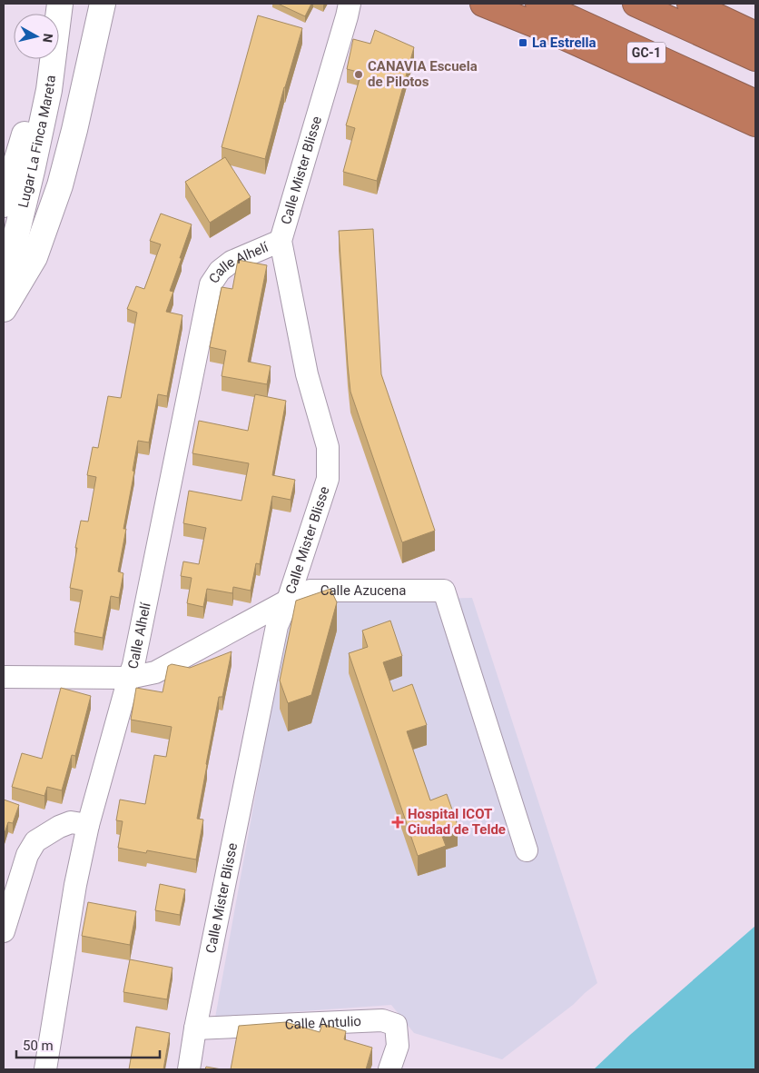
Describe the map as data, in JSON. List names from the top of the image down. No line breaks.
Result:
{"streets":{"highway":["GC-1"],"street":["Lugar La Finca Mareta","Calle Mister Blisse","Calle Alhelí","Calle Azucena","Calle Antulio"]},"crossings":[["Calle Mister Blisse","Calle Alhelí"],["Calle Mister Blisse","Calle Azucena"],["Calle Mister Blisse","Calle Antulio"],["Calle Alhelí","Calle Azucena"]],"places":{"transit":["La Estrella"],"other":["CANAVIA Escuela de Pilotos"],"health":["Hospital ICOT Ciudad de Telde"]},"scale_bar":"50 m","north":"right"}
